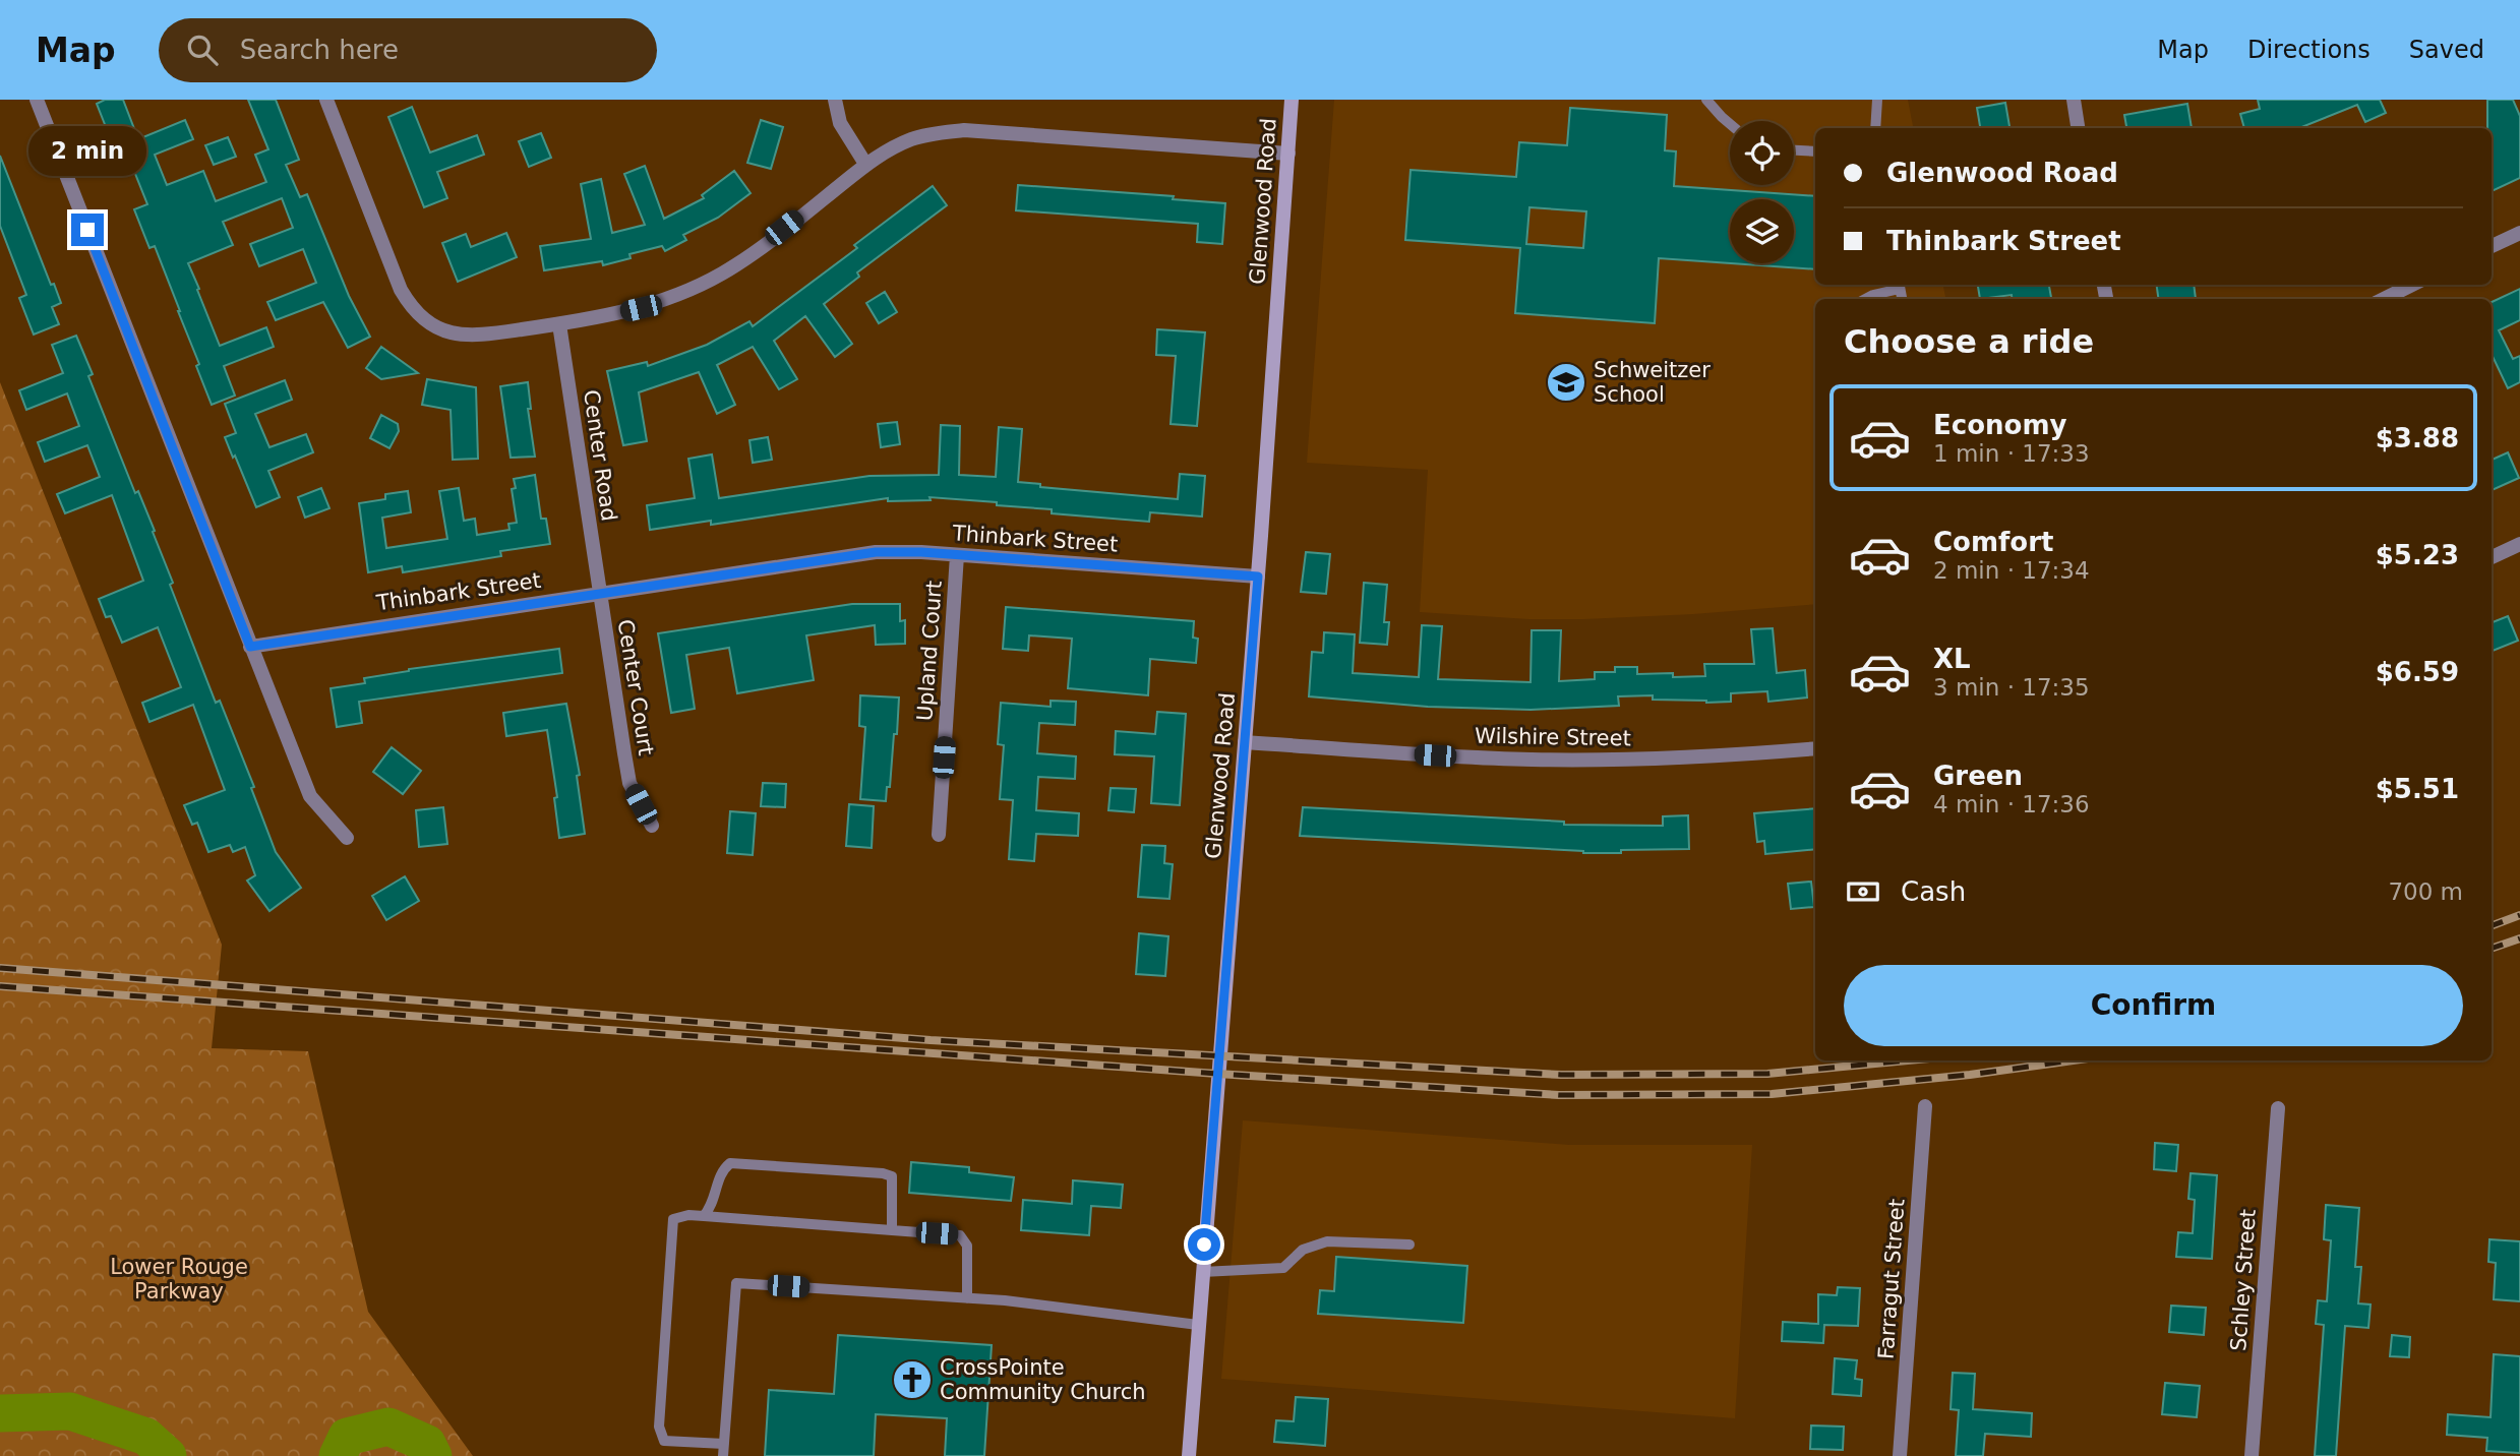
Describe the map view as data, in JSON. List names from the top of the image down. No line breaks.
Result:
{"streets":{"street":["Glenwood Road","Center Road","Thinbark Street","Upland Court","Center Court","Wilshire Street","Farragut Street","Schley Street"]},"crossings":[["Glenwood Road","Thinbark Street"],["Glenwood Road","Wilshire Street"],["Center Road","Thinbark Street"],["Center Road","Center Court"],["Thinbark Street","Upland Court"],["Thinbark Street","Center Court"]],"parks":["Lower Rouge Parkway"],"places":{"school or university":["Schweitzer School"],"church":["CrossPointe Community Church"]},"page":{"header":"Map","search":"Search here","nav":["Map","Directions","Saved"],"bubble":"2 min","banner":["Glenwood Road","Thinbark Street"],"heading":"Choose a ride","list":[{"name":"Economy","note":"1 min · 17:33","value":"$3.88"},{"name":"Comfort","note":"2 min · 17:34","value":"$5.23"},{"name":"XL","note":"3 min · 17:35","value":"$6.59"},{"name":"Green","note":"4 min · 17:36","value":"$5.51"}],"pay":["Cash","700 m"],"buttons":"Confirm"}}
